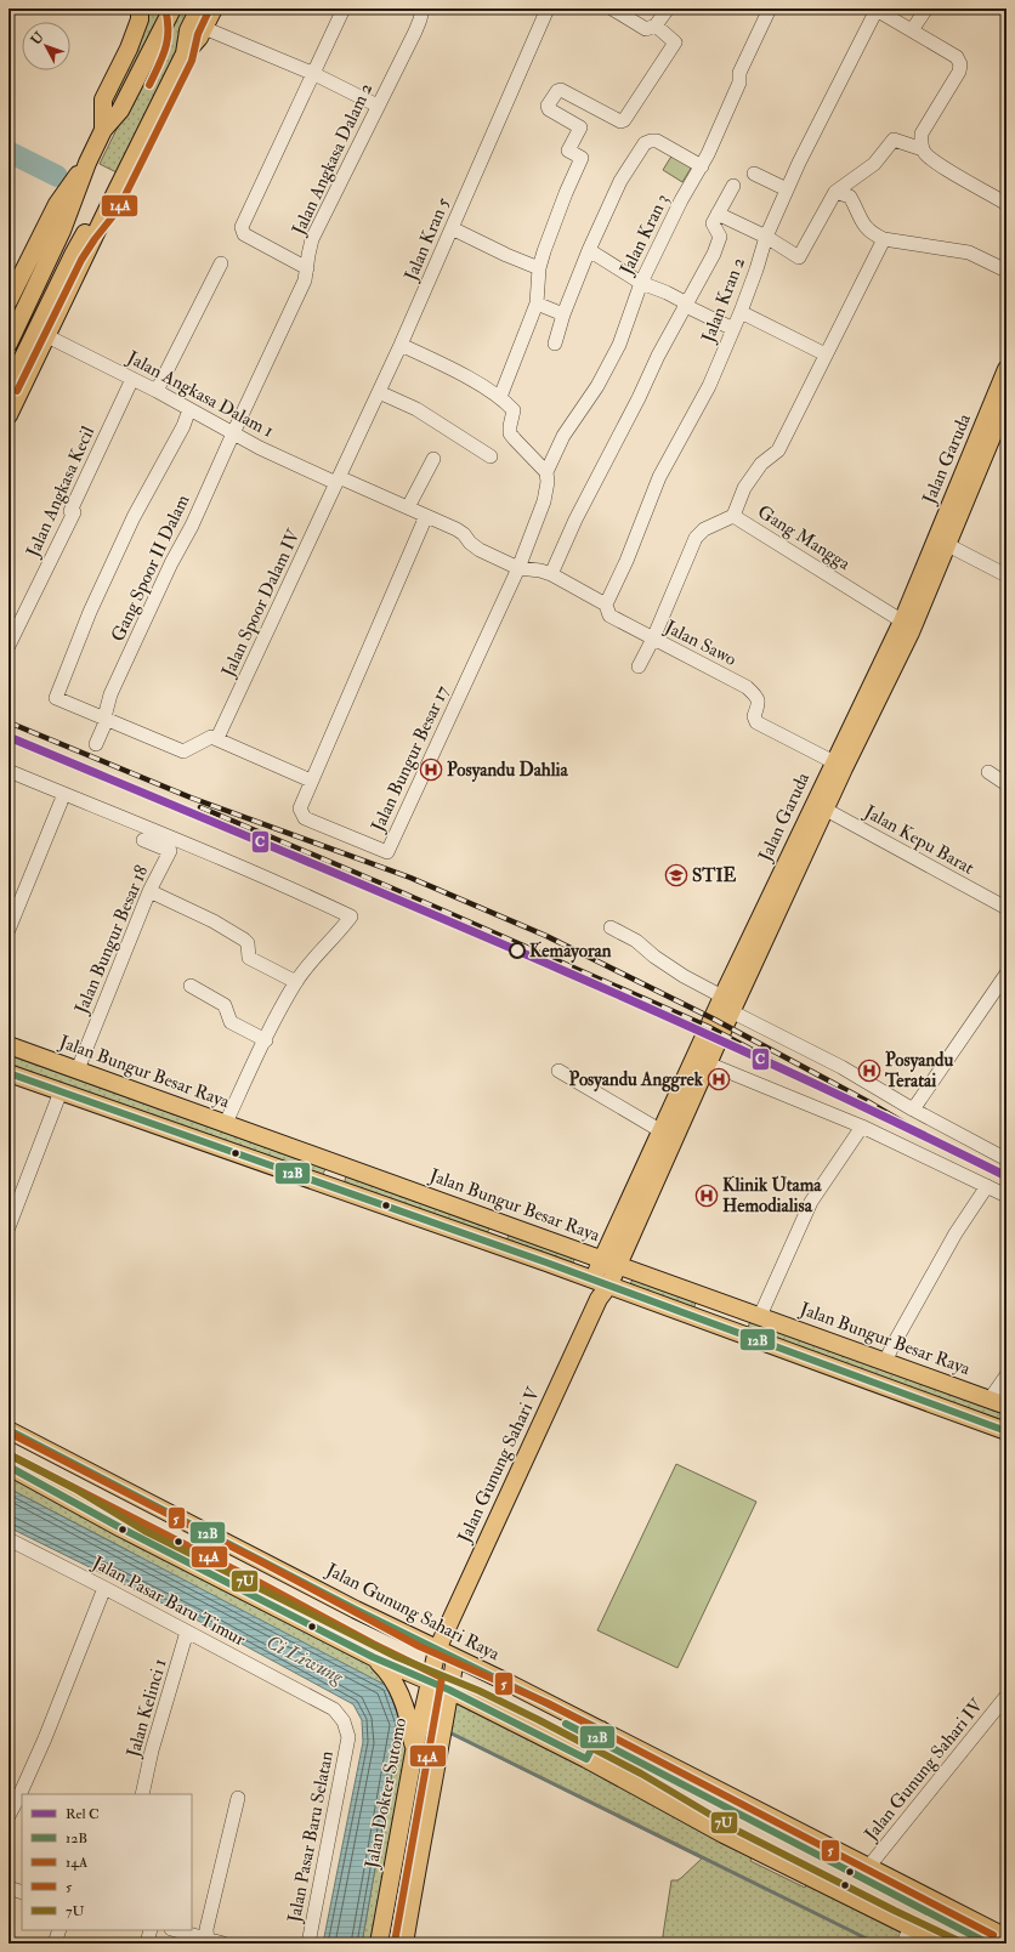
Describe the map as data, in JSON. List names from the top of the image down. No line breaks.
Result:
{"streets":{"main road":["Jalan Garuda","Jalan Bungur Besar Raya","Jalan Gunung Sahari V","Jalan Gunung Sahari Raya","Jalan Dokter Sutomo"],"street":["Jalan Angkasa Dalam 2","Jalan Kran 3","Jalan Kran 5","Jalan Kran 2","Jalan Angkasa Dalam 1","Jalan Angkasa Kecil","Gang Mangga","Gang Spoor II Dalam","Jalan Spoor Dalam IV","Jalan Sawo","Jalan Bungur Besar 17","Jalan Kepu Barat","Jalan Bungur Besar 18","Jalan Pasar Baru Timur","Jalan Kelinci 1","Jalan Gunung Sahari IV","Jalan Pasar Baru Selatan"]},"crossings":[["Jalan Angkasa Dalam 2","Jalan Angkasa Dalam 1"],["Jalan Angkasa Dalam 2","Gang Spoor II Dalam"],["Jalan Kran 3","Jalan Bungur Besar 17"],["Jalan Kran 5","Jalan Angkasa Dalam 1"],["Jalan Kran 5","Jalan Spoor Dalam IV"],["Jalan Kran 2","Jalan Sawo"],["Jalan Angkasa Dalam 1","Jalan Angkasa Kecil"],["Jalan Angkasa Dalam 1","Gang Spoor II Dalam"],["Jalan Angkasa Dalam 1","Jalan Spoor Dalam IV"],["Jalan Angkasa Dalam 1","Jalan Sawo"],["Jalan Angkasa Dalam 1","Jalan Bungur Besar 17"],["Jalan Garuda","Gang Mangga"],["Jalan Garuda","Jalan Sawo"],["Jalan Garuda","Jalan Kepu Barat"],["Jalan Garuda","Jalan Bungur Besar Raya"],["Jalan Garuda","Jalan Gunung Sahari V"],["Gang Mangga","Jalan Sawo"],["Jalan Sawo","Jalan Bungur Besar 17"],["Jalan Bungur Besar 18","Jalan Bungur Besar Raya"],["Jalan Gunung Sahari V","Jalan Gunung Sahari Raya"],["Jalan Gunung Sahari V","Jalan Dokter Sutomo"],["Jalan Pasar Baru Timur","Jalan Kelinci 1"],["Jalan Pasar Baru Timur","Jalan Pasar Baru Selatan"],["Jalan Gunung Sahari Raya","Jalan Gunung Sahari IV"],["Jalan Gunung Sahari Raya","Jalan Dokter Sutomo"]],"water":["Ci Liwung"],"places":{"hospital":["Posyandu Dahlia","Posyandu Teratai","Posyandu Anggrek","Klinik Utama Hemodialisa"],"school or university":["STIE"],"other":["Kemayoran"]},"lines":["transit line 14A","rail line C","transit line 12B","transit line 5","transit line 7U"],"legend":["Rel C","12B","14A","5","7U"],"north":"top left"}
